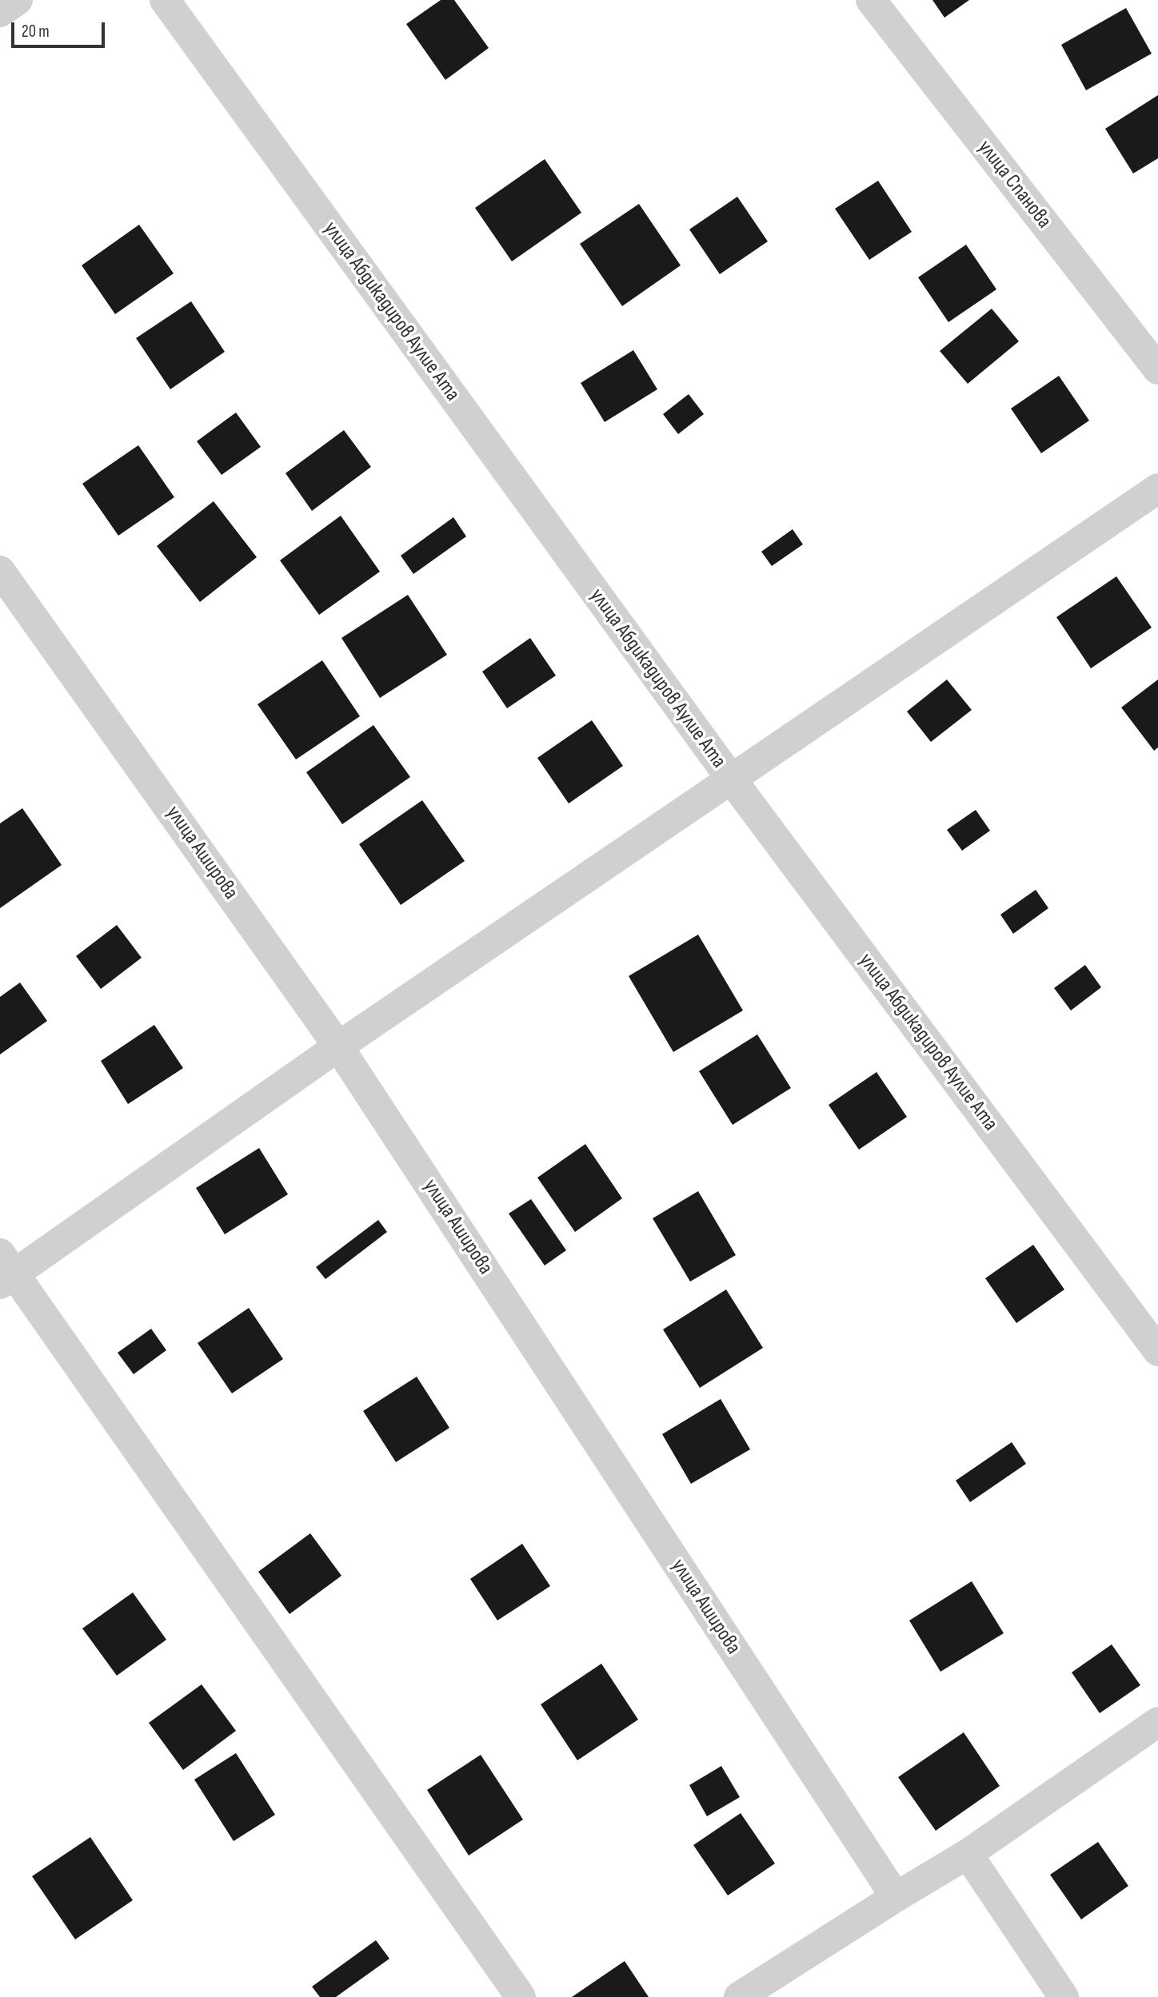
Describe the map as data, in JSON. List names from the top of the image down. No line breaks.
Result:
{"streets":{"street":["улица Спанова","улица Абдикадиров Аулие Ата","улица Аширова"]},"scale_bar":"20 m"}
